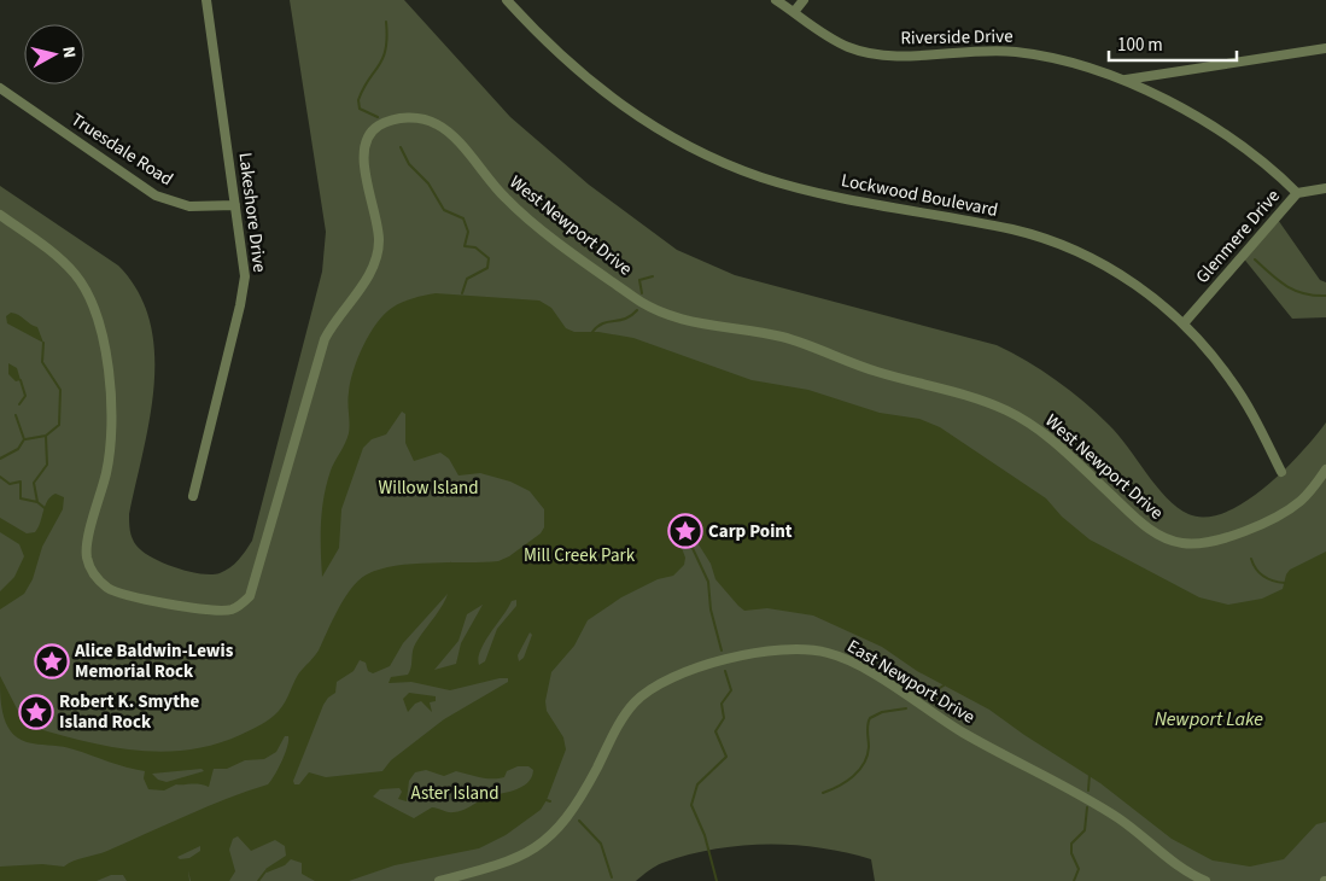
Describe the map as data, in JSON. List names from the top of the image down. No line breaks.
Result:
{"streets":{"street":["Riverside Drive","Truesdale Road","Lockwood Boulevard","Lakeshore Drive","West Newport Drive","Glenmere Drive","East Newport Drive"]},"crossings":[["Riverside Drive","Glenmere Drive"],["Truesdale Road","Lakeshore Drive"],["Lockwood Boulevard","Glenmere Drive"]],"water":["Newport Lake"],"parks":["Willow Island","Mill Creek Park","Aster Island"],"places":{"place":["Carp Point","Alice Baldwin-Lewis Memorial Rock","Robert K. Smythe Island Rock"]},"scale_bar":"100 m","north":"right"}
